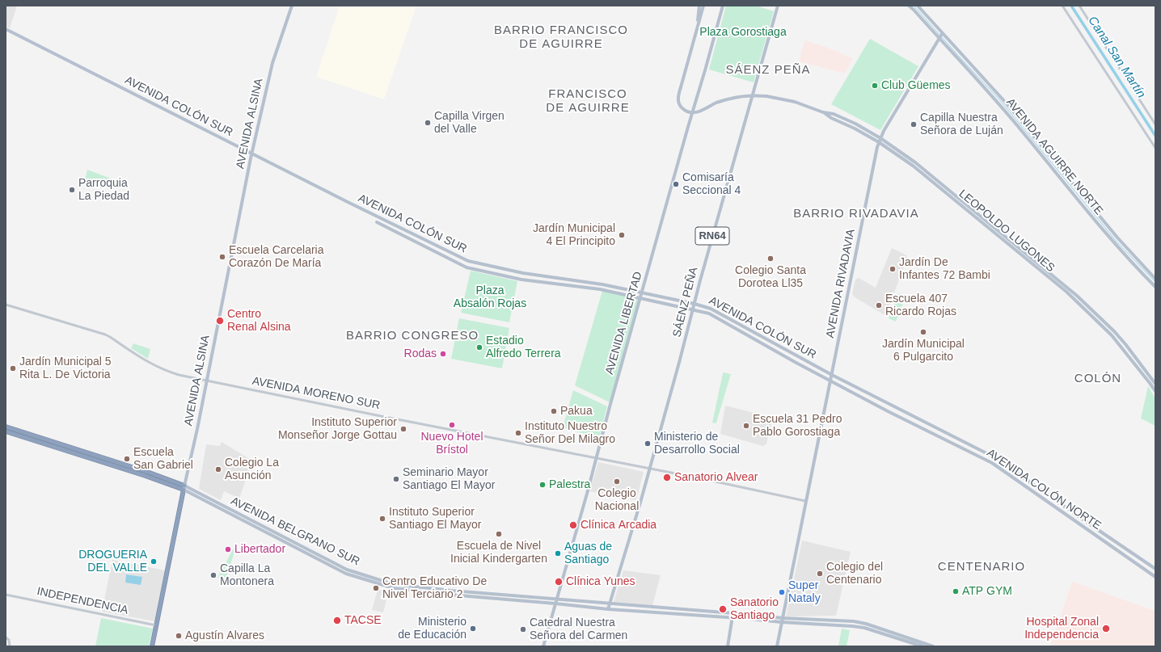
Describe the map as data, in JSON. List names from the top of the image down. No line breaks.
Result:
{"streets":{"highway":["AVENIDA ALSINA","AVENIDA BELGRANO SUR"],"main road":["AVENIDA COLÓN SUR","AVENIDA AGUIRRE NORTE","LEOPOLDO LUGONES","RN64","AVENIDA RIVADAVIA","SÁENZ PEÑA","AVENIDA LIBERTAD","AVENIDA COLÓN NORTE"],"street":["AVENIDA MORENO SUR","INDEPENDENCIA"]},"crossings":[["AVENIDA COLÓN SUR","AVENIDA ALSINA"],["AVENIDA COLÓN SUR","AVENIDA RIVADAVIA"],["AVENIDA COLÓN SUR","SÁENZ PEÑA"],["AVENIDA COLÓN SUR","AVENIDA LIBERTAD"],["AVENIDA COLÓN SUR","AVENIDA COLÓN NORTE"],["AVENIDA ALSINA","AVENIDA MORENO SUR"],["AVENIDA ALSINA","AVENIDA BELGRANO SUR"],["AVENIDA ALSINA","INDEPENDENCIA"],["AVENIDA AGUIRRE NORTE","AVENIDA RIVADAVIA"],["LEOPOLDO LUGONES","AVENIDA RIVADAVIA"],["AVENIDA RIVADAVIA","AVENIDA MORENO SUR"],["AVENIDA RIVADAVIA","AVENIDA COLÓN NORTE"],["AVENIDA RIVADAVIA","AVENIDA BELGRANO SUR"],["SÁENZ PEÑA","AVENIDA MORENO SUR"],["SÁENZ PEÑA","AVENIDA BELGRANO SUR"],["AVENIDA LIBERTAD","AVENIDA MORENO SUR"],["AVENIDA LIBERTAD","AVENIDA BELGRANO SUR"]],"districts":["BARRIO FRANCISCO DE AGUIRRE","SÁENZ PEÑA","FRANCISCO DE AGUIRRE","BARRIO RIVADAVIA","BARRIO CONGRESO","COLÓN","CENTENARIO"],"water":["Canal San Martín"],"parks":["Plaza Gorostiaga","Plaza Absalón Rojas"],"places":["Club Güemes","Capilla Virgen del Valle","Capilla Nuestra Señora de Luján","Comisaría Seccional 4","Parroquia La Piedad","Jardín Municipal 4 El Principito","Escuela Carcelaria Corazón De María","Colegio Santa Dorotea Ll35","Jardín De Infantes 72 Bambi","Escuela 407 Ricardo Rojas","Centro Renal Alsina","Jardín Municipal 6 Pulgarcito","Estadio Alfredo Terrera","Rodas","Jardín Municipal 5 Rita L. De Victoria","Pakua","Nuevo Hotel Brístol","Escuela 31 Pedro Pablo Gorostiaga","Instituto Superior Monseñor Jorge Gottau","Instituto Nuestro Señor Del Milagro","Ministerio de Desarrollo Social","Escuela San Gabriel","Colegio La Asunción","Sanatorio Alvear","Seminario Mayor Santiago El Mayor","Colegio Nacional","Palestra","Instituto Superior Santiago El Mayor","Clínica Arcadia","Escuela de Nivel Inicial Kindergarten","Libertador","Aguas de Santiago","DROGUERIA DEL VALLE","Colegio del Centenario","Capilla La Montonera","Clínica Yunes","Centro Educativo De Nivel Terciario 2","ATP GYM","Super Nataly","Sanatorio Santiago","TACSE","Ministerio de Educación","Hospital Zonal Independencia","Catedral Nuestra Señora del Carmen","Agustín Alvares"]}
